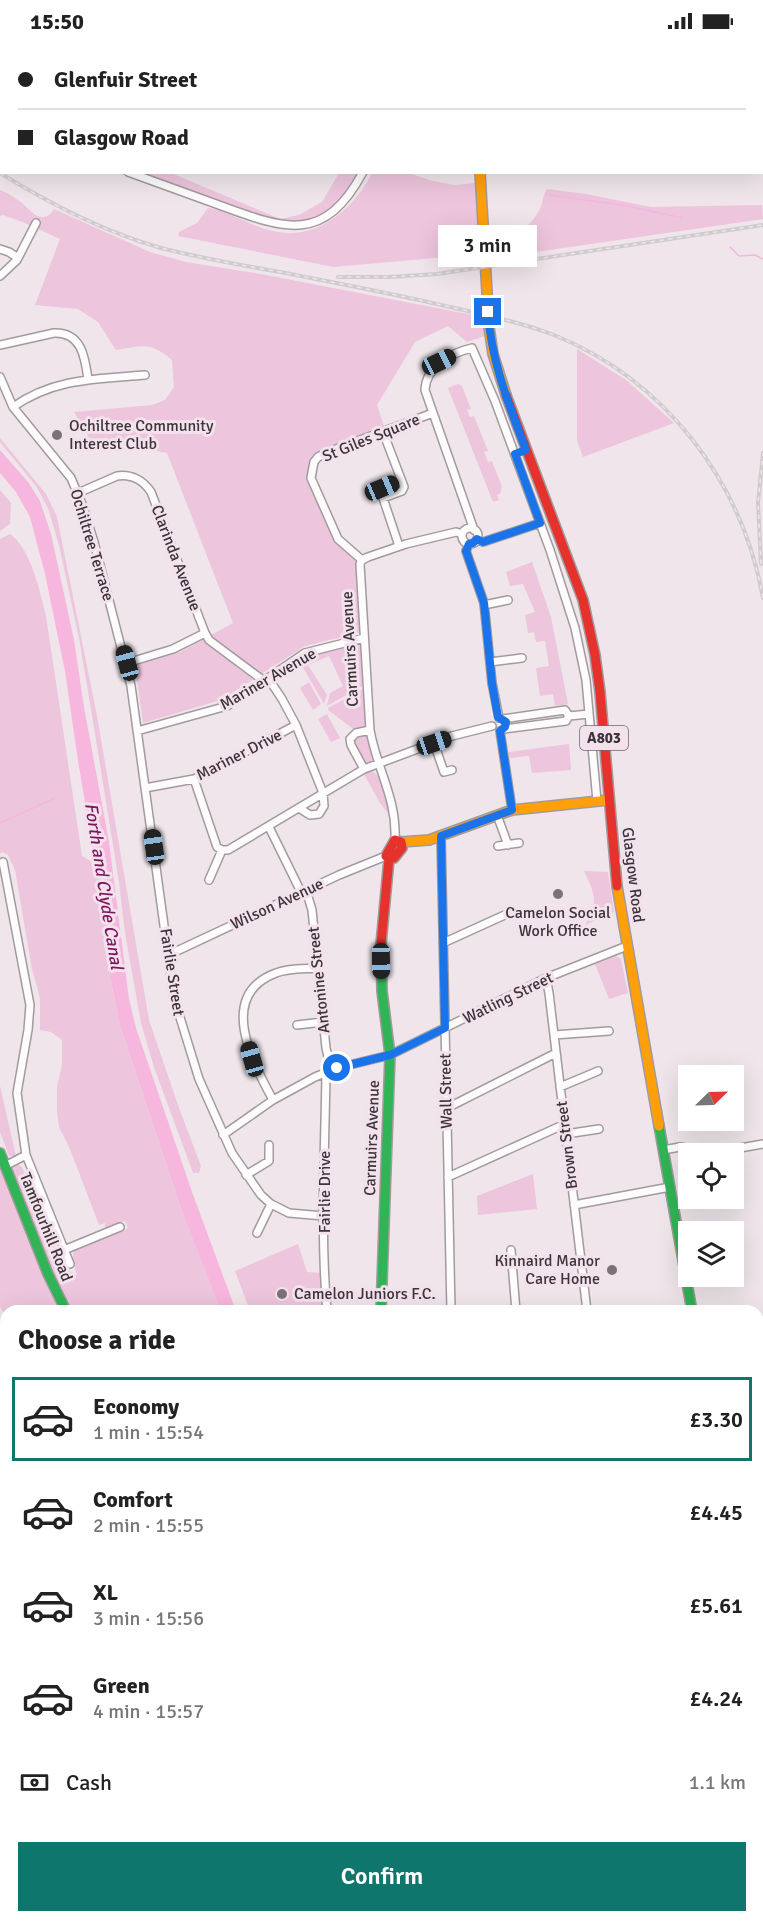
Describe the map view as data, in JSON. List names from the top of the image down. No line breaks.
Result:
{"streets":{"main road":["Carmuirs Avenue","A803","Glasgow Road","Tamfourhill Road"],"street":["St Giles Square","Ochiltree Terrace","Clarinda Avenue","Mariner Avenue","Mariner Drive","Wilson Avenue","Fairlie Street","Antonine Street","Watling Street","Wall Street","Brown Street","Fairlie Drive"]},"crossings":[["St Giles Square","Carmuirs Avenue"],["Ochiltree Terrace","Clarinda Avenue"],["Ochiltree Terrace","Fairlie Street"],["Carmuirs Avenue","Mariner Avenue"],["Carmuirs Avenue","Wilson Avenue"],["Carmuirs Avenue","Watling Street"],["Mariner Avenue","Fairlie Street"],["Mariner Drive","Fairlie Street"],["Glasgow Road","Watling Street"],["Wilson Avenue","Fairlie Street"],["Wilson Avenue","Antonine Street"],["Fairlie Street","Watling Street"],["Antonine Street","Watling Street"],["Antonine Street","Fairlie Drive"],["Watling Street","Wall Street"],["Watling Street","Brown Street"],["Watling Street","Fairlie Drive"]],"water":["Forth and Clyde Canal"],"places":["Ochiltree Community Interest Club","Camelon Social Work Office","Kinnaird Manor Care Home","Camelon Juniors F.C."],"north":"top right","page":{"status":"15:50","banner":["Glenfuir Street","Glasgow Road"],"bubble":"3 min","heading":"Choose a ride","list":[{"name":"Economy","note":"1 min · 15:54","value":"£3.30"},{"name":"Comfort","note":"2 min · 15:55","value":"£4.45"},{"name":"XL","note":"3 min · 15:56","value":"£5.61"},{"name":"Green","note":"4 min · 15:57","value":"£4.24"}],"pay":["Cash","1.1 km"],"buttons":"Confirm"}}
